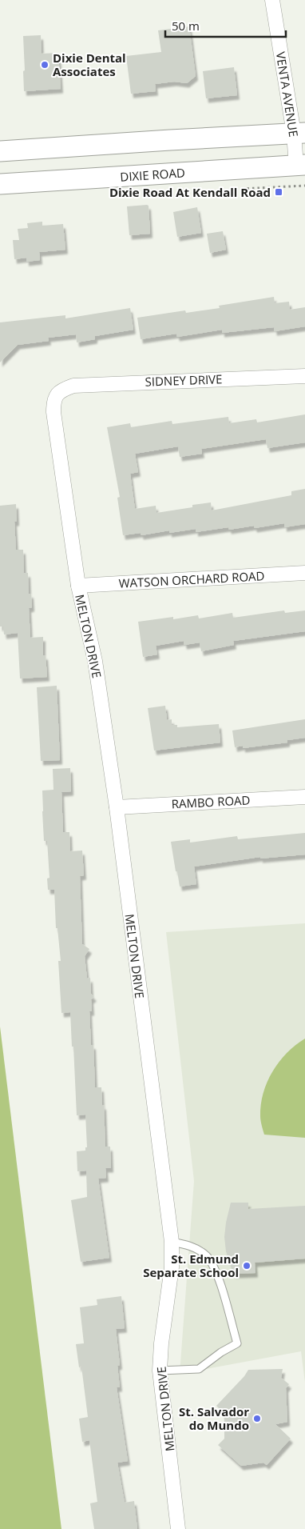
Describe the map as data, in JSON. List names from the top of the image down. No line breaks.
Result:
{"streets":{"main road":["DIXIE ROAD"],"street":["VENTA AVENUE","SIDNEY DRIVE","WATSON ORCHARD ROAD","MELTON DRIVE","RAMBO ROAD"]},"crossings":[["VENTA AVENUE","DIXIE ROAD"],["SIDNEY DRIVE","MELTON DRIVE"],["WATSON ORCHARD ROAD","MELTON DRIVE"],["MELTON DRIVE","RAMBO ROAD"]],"places":{"other":["Dixie Dental Associates","St. Edmund Separate School","St. Salvador do Mundo"],"transit":["Dixie Road At Kendall Road"]},"scale_bar":"50 m"}
